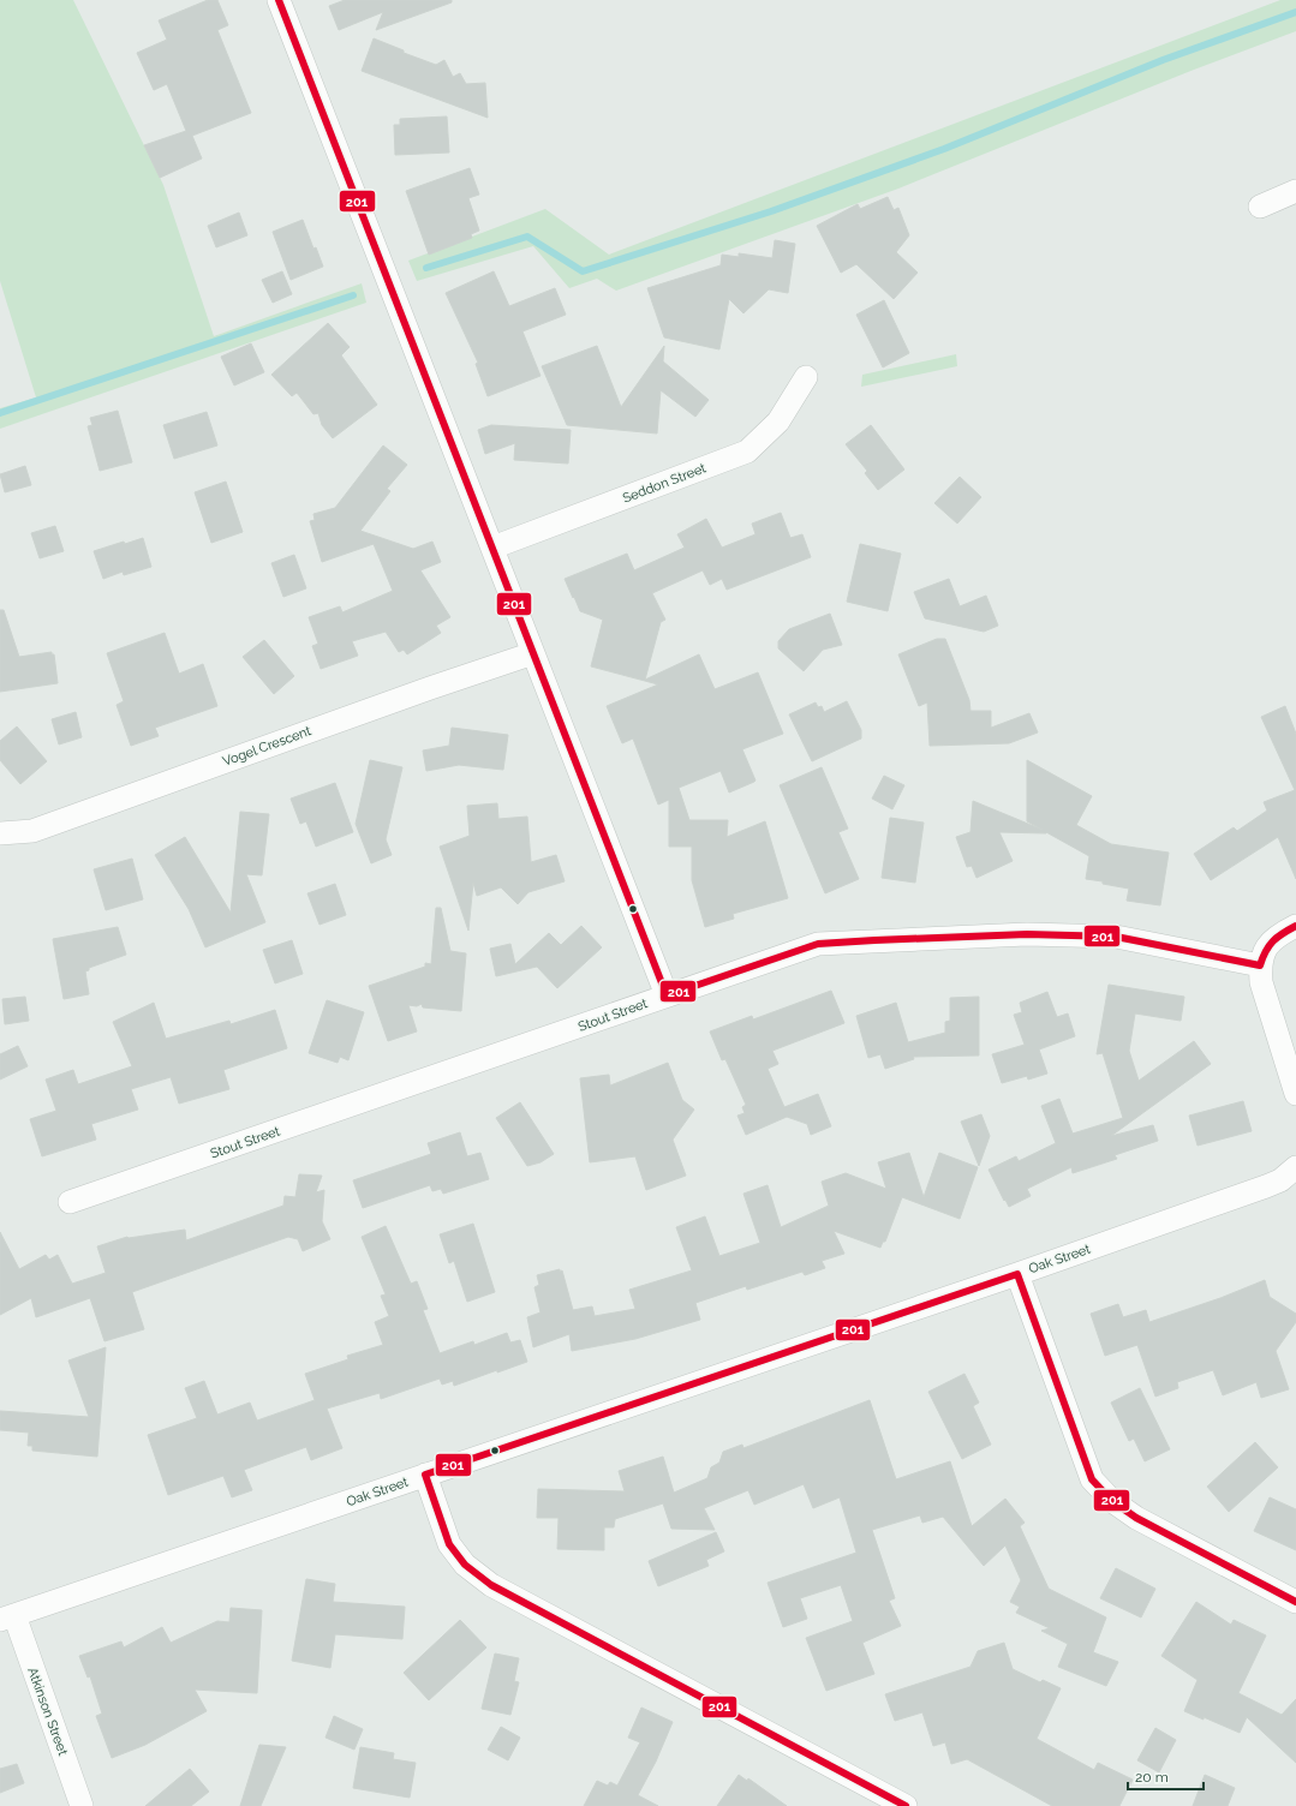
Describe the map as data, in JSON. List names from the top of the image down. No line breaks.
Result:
{"streets":{"street":["Seddon Street","Vogel Crescent","Stout Street","Oak Street","Atkinson Street"]},"crossings":[["Oak Street","Atkinson Street"]],"lines":["transit line 201"],"scale_bar":"20 m"}
